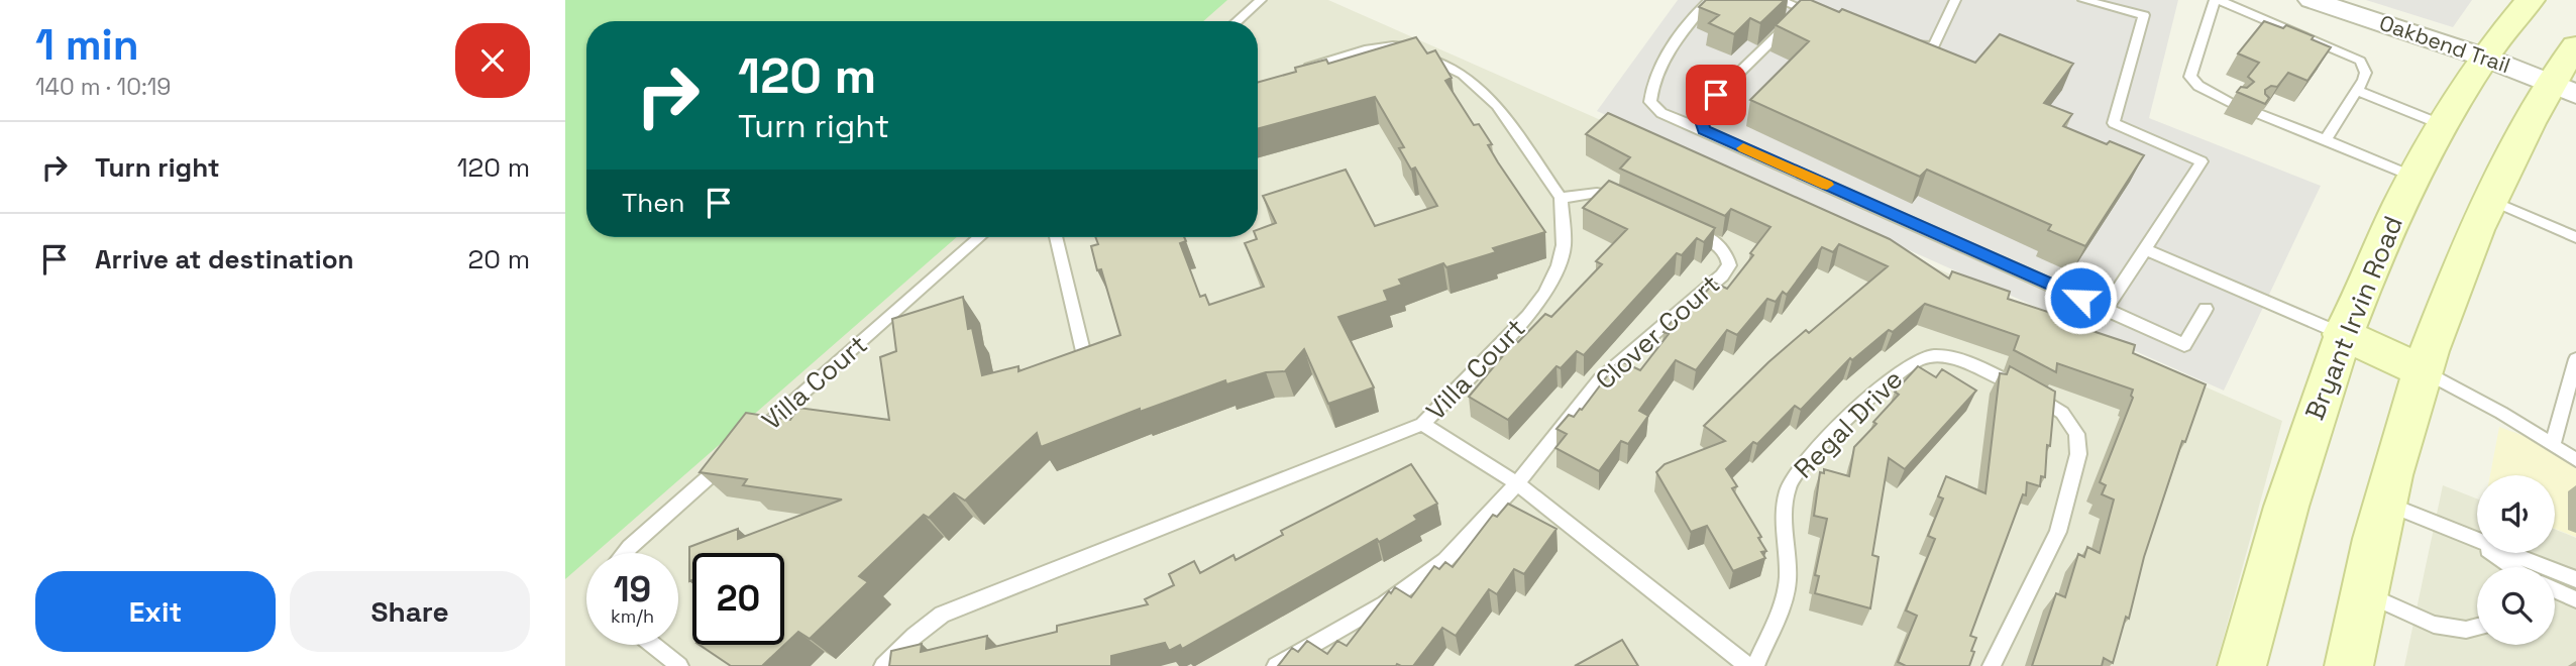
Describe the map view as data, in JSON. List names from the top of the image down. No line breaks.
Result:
{"streets":{"main road":["Bryant Irvin Road"],"street":["Oakbend Trail"],"lane":["Clover Court","Villa Court","Regal Drive"]},"crossings":[["Oakbend Trail","Bryant Irvin Road"]],"page":{"heading":["1 min","140 m · 10:19"],"turn":["120 m","Turn right"],"list":[{"name":"Turn right","value":"120 m"},{"name":"Arrive at destination","value":"20 m"}],"then":"Then","speed":"19 km/h","limit":"20","buttons":["Exit","Share"]}}
